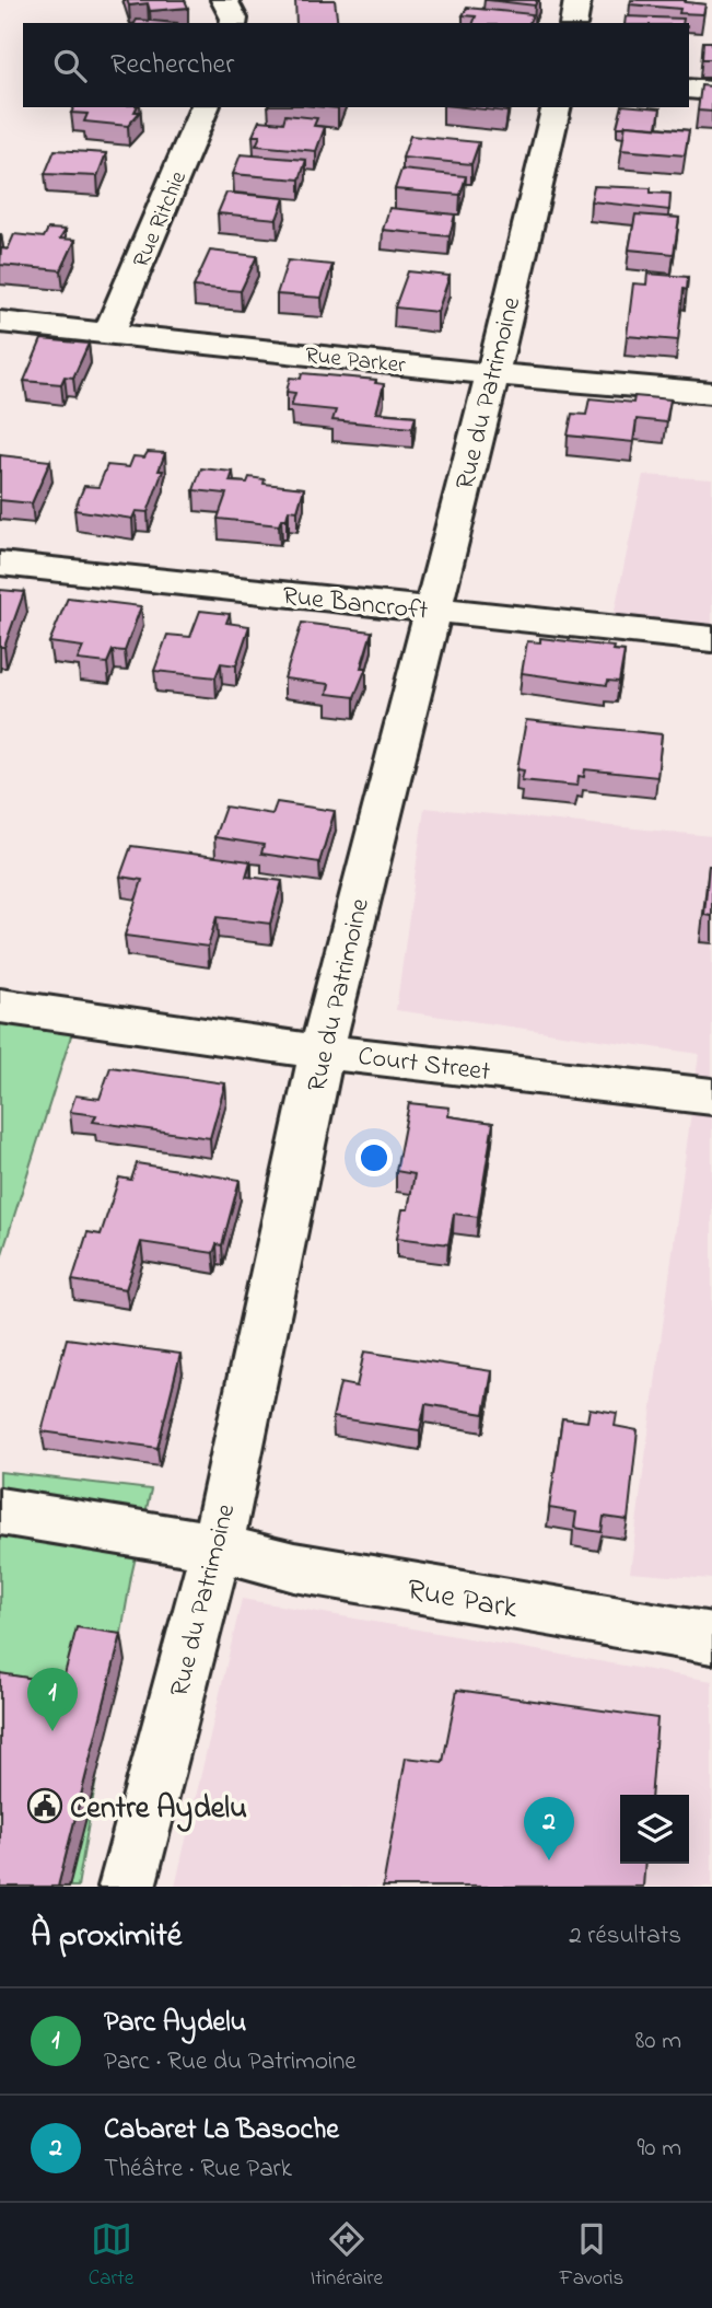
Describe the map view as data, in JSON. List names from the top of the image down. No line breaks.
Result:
{"streets":{"street":["Rue Ritchie","Rue Parker","Rue du Patrimoine","Rue Bancroft","Court Street","Rue Park"]},"crossings":[["Rue Ritchie","Rue Parker"],["Rue Parker","Rue du Patrimoine"],["Rue du Patrimoine","Rue Bancroft"],["Rue du Patrimoine","Court Street"],["Rue du Patrimoine","Rue Park"]],"places":{"public building":["Centre Aydelu"]},"page":{"search":"Rechercher","pins":["1","2"],"heading":["À proximité","2 résultats"],"list":[{"mark":"1","name":"Parc Aydelu","note":"Parc · Rue du Patrimoine","value":"80 m"},{"mark":"2","name":"Cabaret La Basoche","note":"Théâtre · Rue Park","value":"90 m"}],"nav":["Carte","Itinéraire","Favoris"]}}
